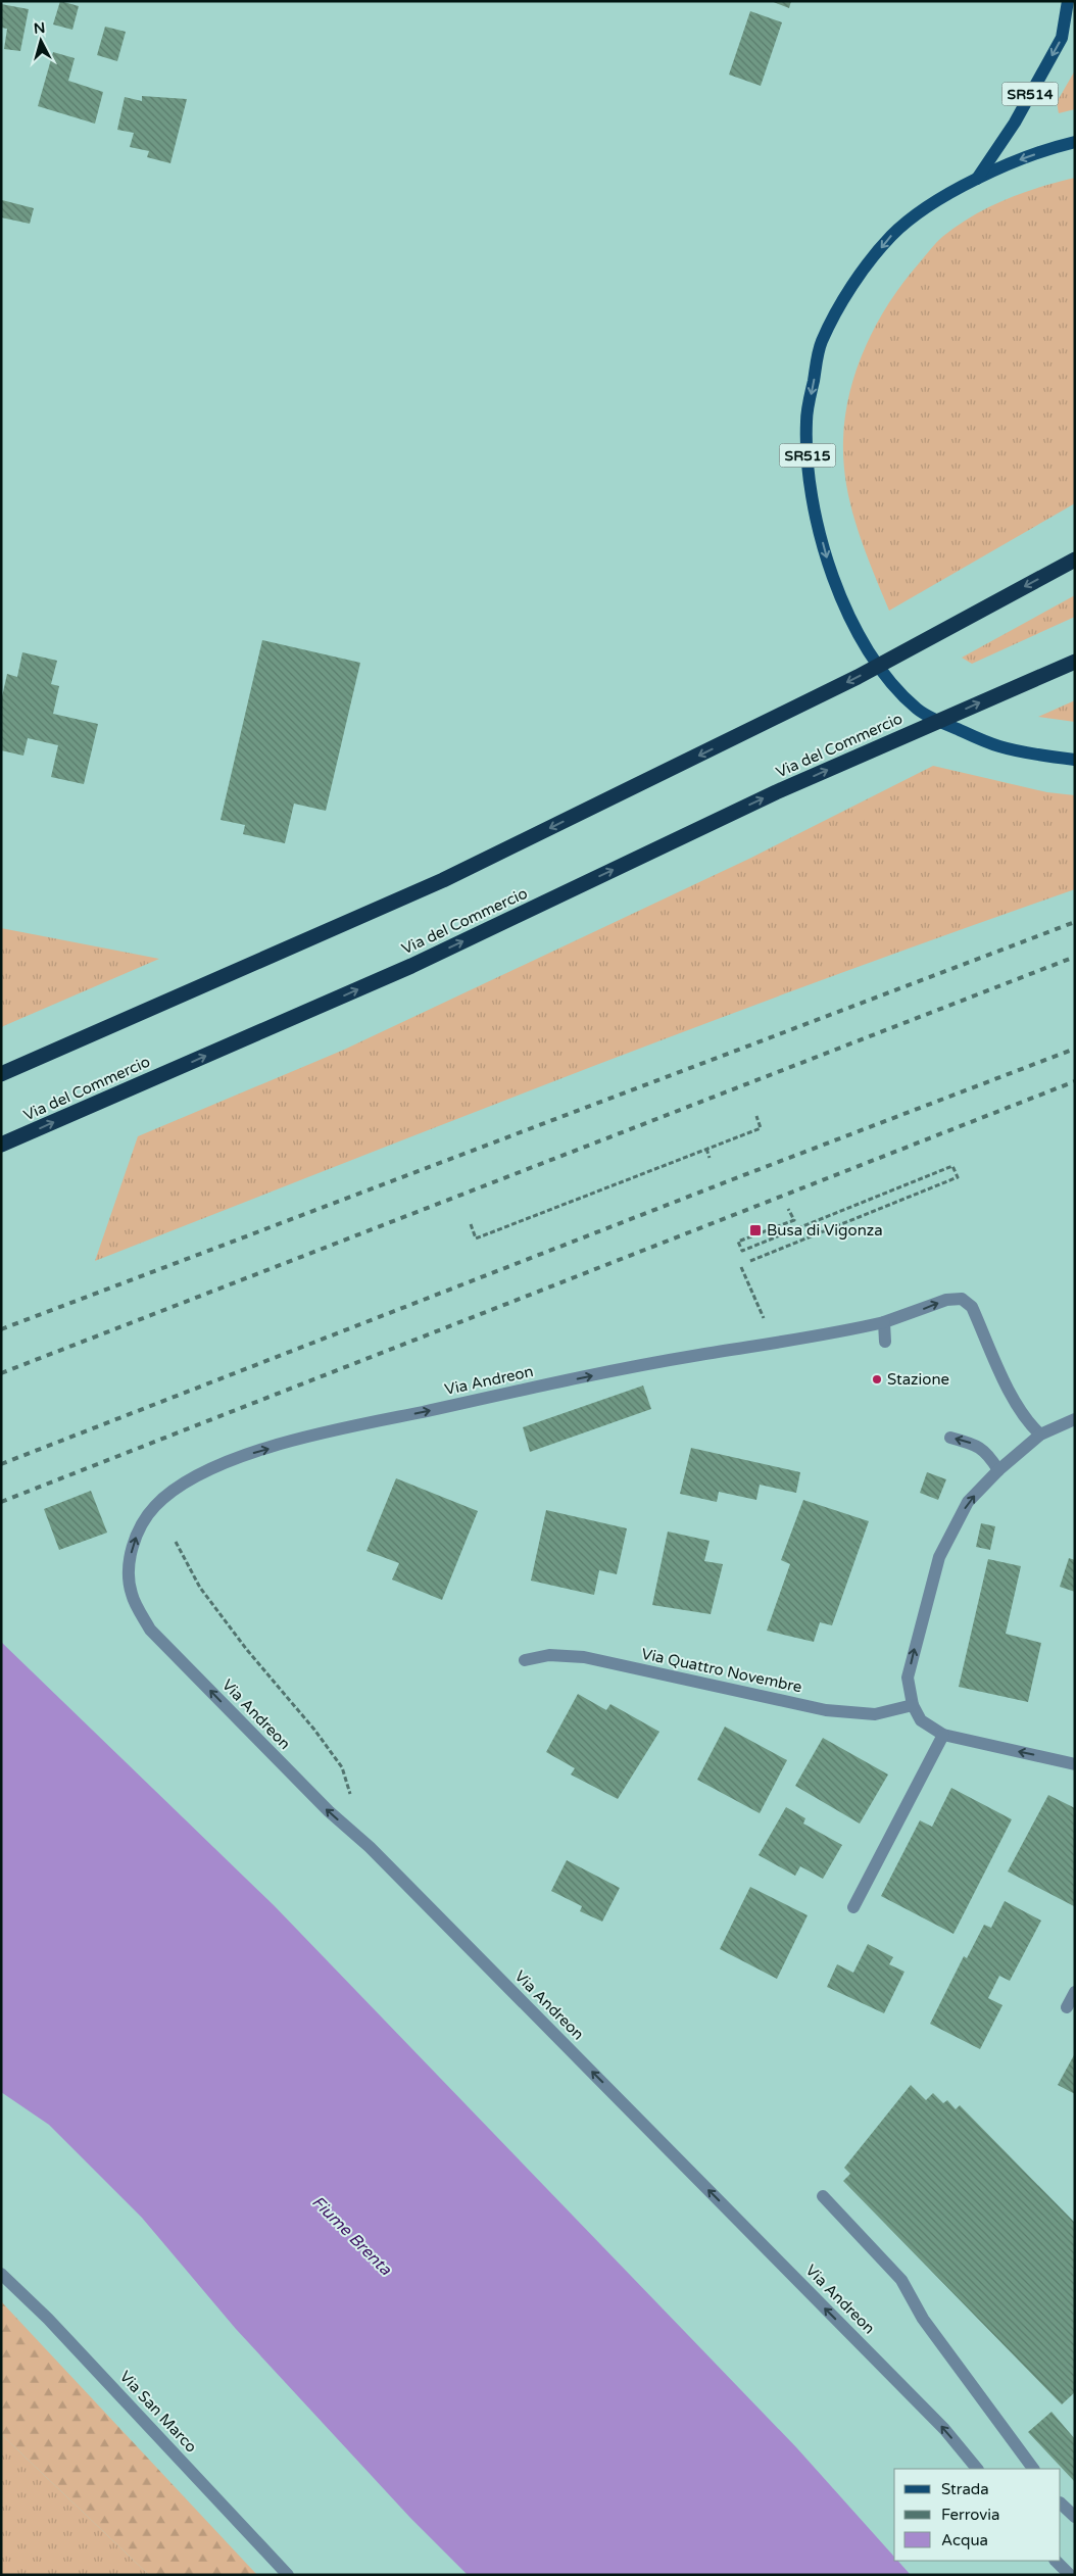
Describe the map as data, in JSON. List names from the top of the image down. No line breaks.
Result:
{"streets":{"highway":["Via del Commercio"],"main road":["SR514","SR515"],"street":["Via Andreon","Via Quattro Novembre","Via San Marco"]},"crossings":[["SR514","Via del Commercio"]],"water":["Fiume Brenta"],"places":{"transit":["Busa di Vigonza"],"other":["Stazione"]},"legend":["Strada","Ferrovia","Acqua"],"north":"top"}
